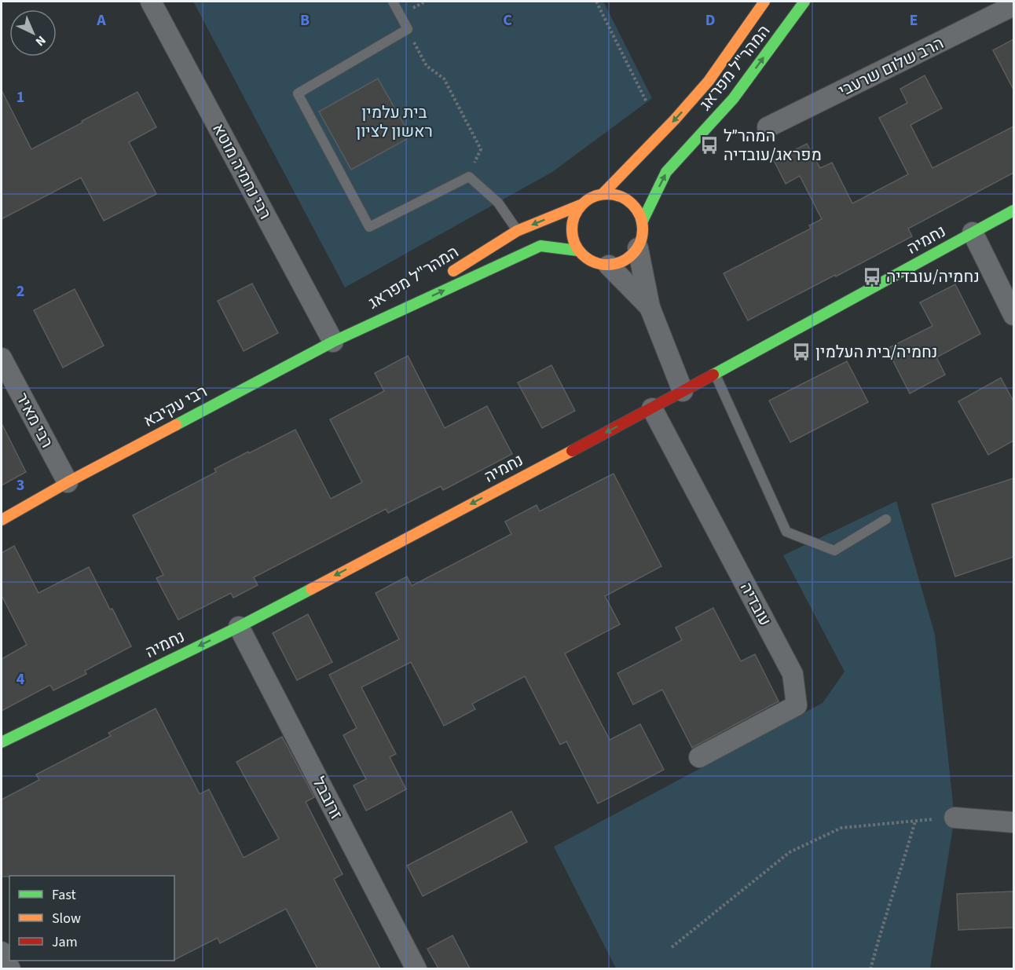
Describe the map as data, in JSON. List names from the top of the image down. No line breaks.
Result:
{"streets":{"street":["הרב שלום שרעבי","המהר\"ל מפראג","רבי נחמיה מוטא","נחמיה","רבי עקיבא","רבי מאיר","עובדיה","זרובבל"]},"crossings":[["המהר\"ל מפראג","רבי עקיבא"],["רבי נחמיה מוטא","רבי עקיבא"],["נחמיה","עובדיה"],["נחמיה","זרובבל"],["רבי עקיבא","רבי מאיר"]],"one_way":["נחמיה"],"parks":["בית עלמין ראשון לציון"],"places":{"bus stop":["המהר״ל מפראג/עובדיה","נחמיה/עובדיה","נחמיה/בית העלמין"]},"legend":["Fast","Slow","Jam"],"north":"bottom right","grid":{"columns":["A","B","C","D","E"],"rows":["1","2","3","4"]}}
